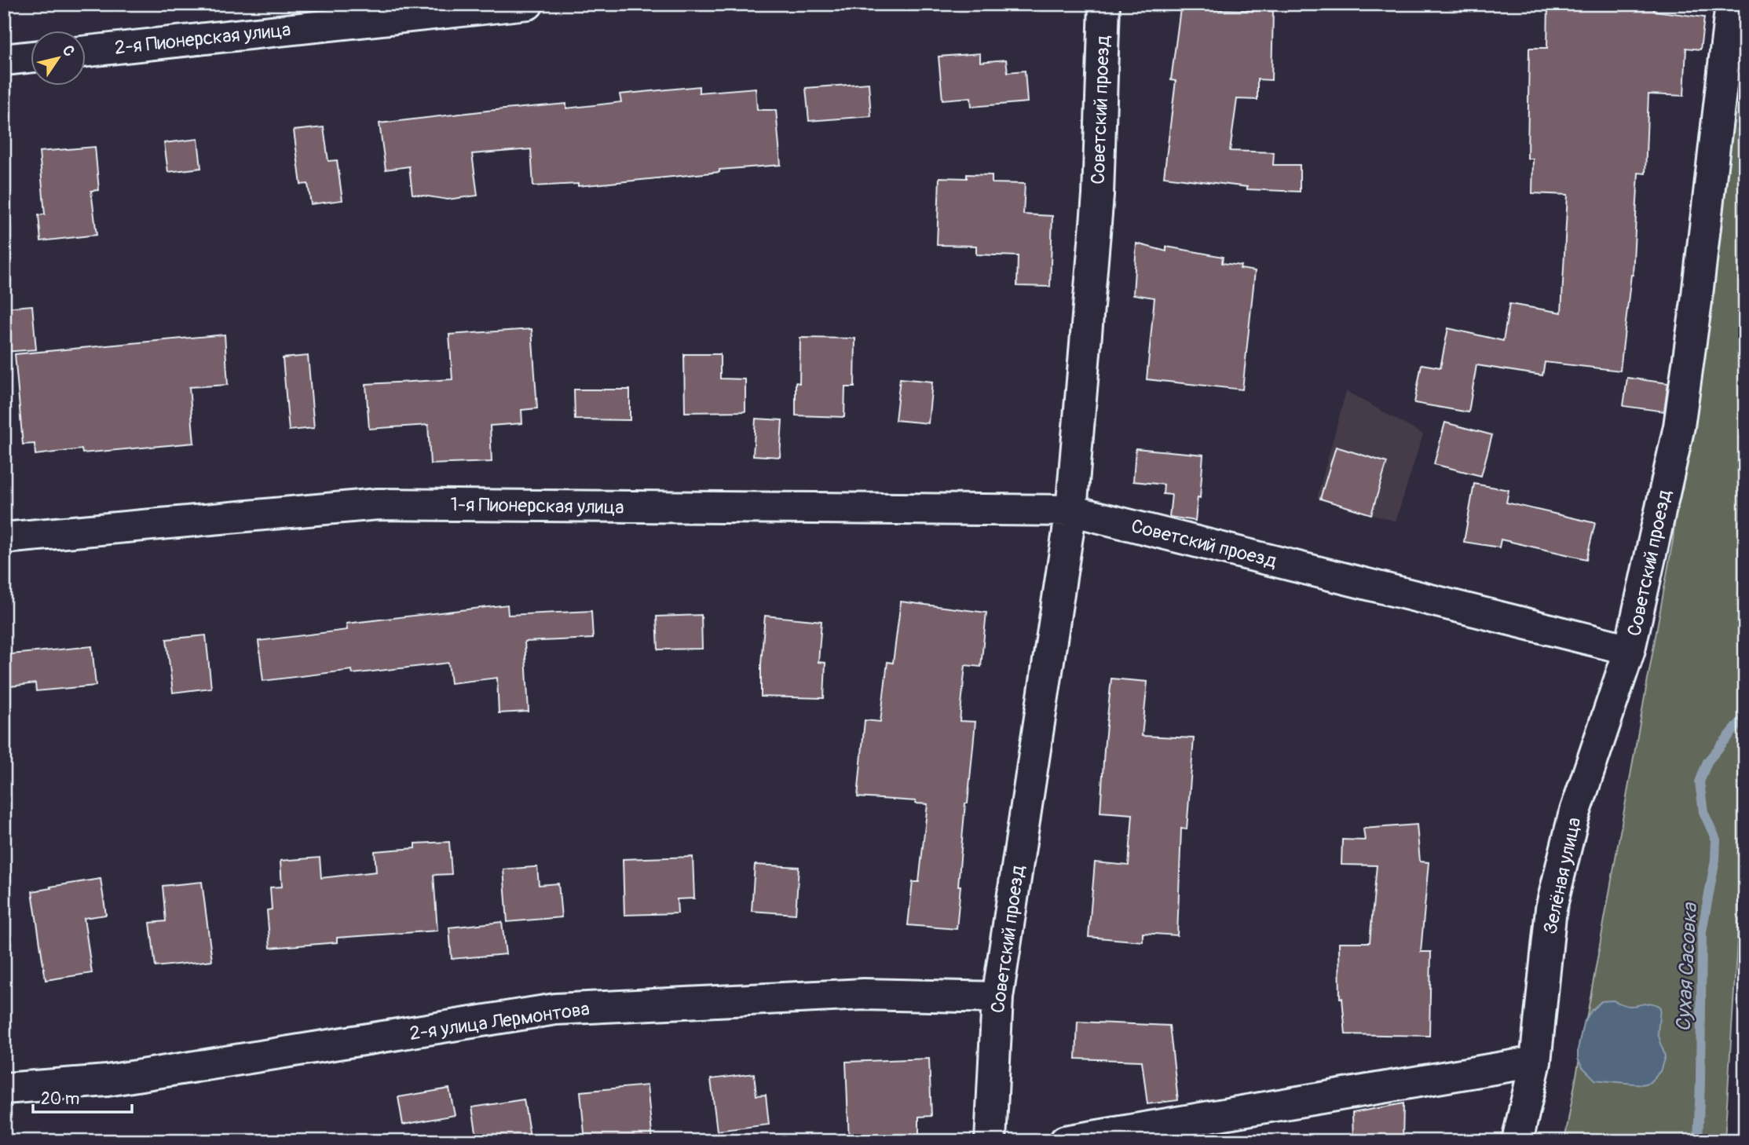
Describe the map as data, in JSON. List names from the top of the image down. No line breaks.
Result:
{"streets":{"street":["2-я Пионерская улица","Советский проезд","1-я Пионерская улица","Зелёная улица","2-я улица Лермонтова"]},"crossings":[["Советский проезд","1-я Пионерская улица"],["Советский проезд","Зелёная улица"],["Советский проезд","2-я улица Лермонтова"]],"water":["Сухая Сасовка"],"scale_bar":"20 m","north":"top right"}
